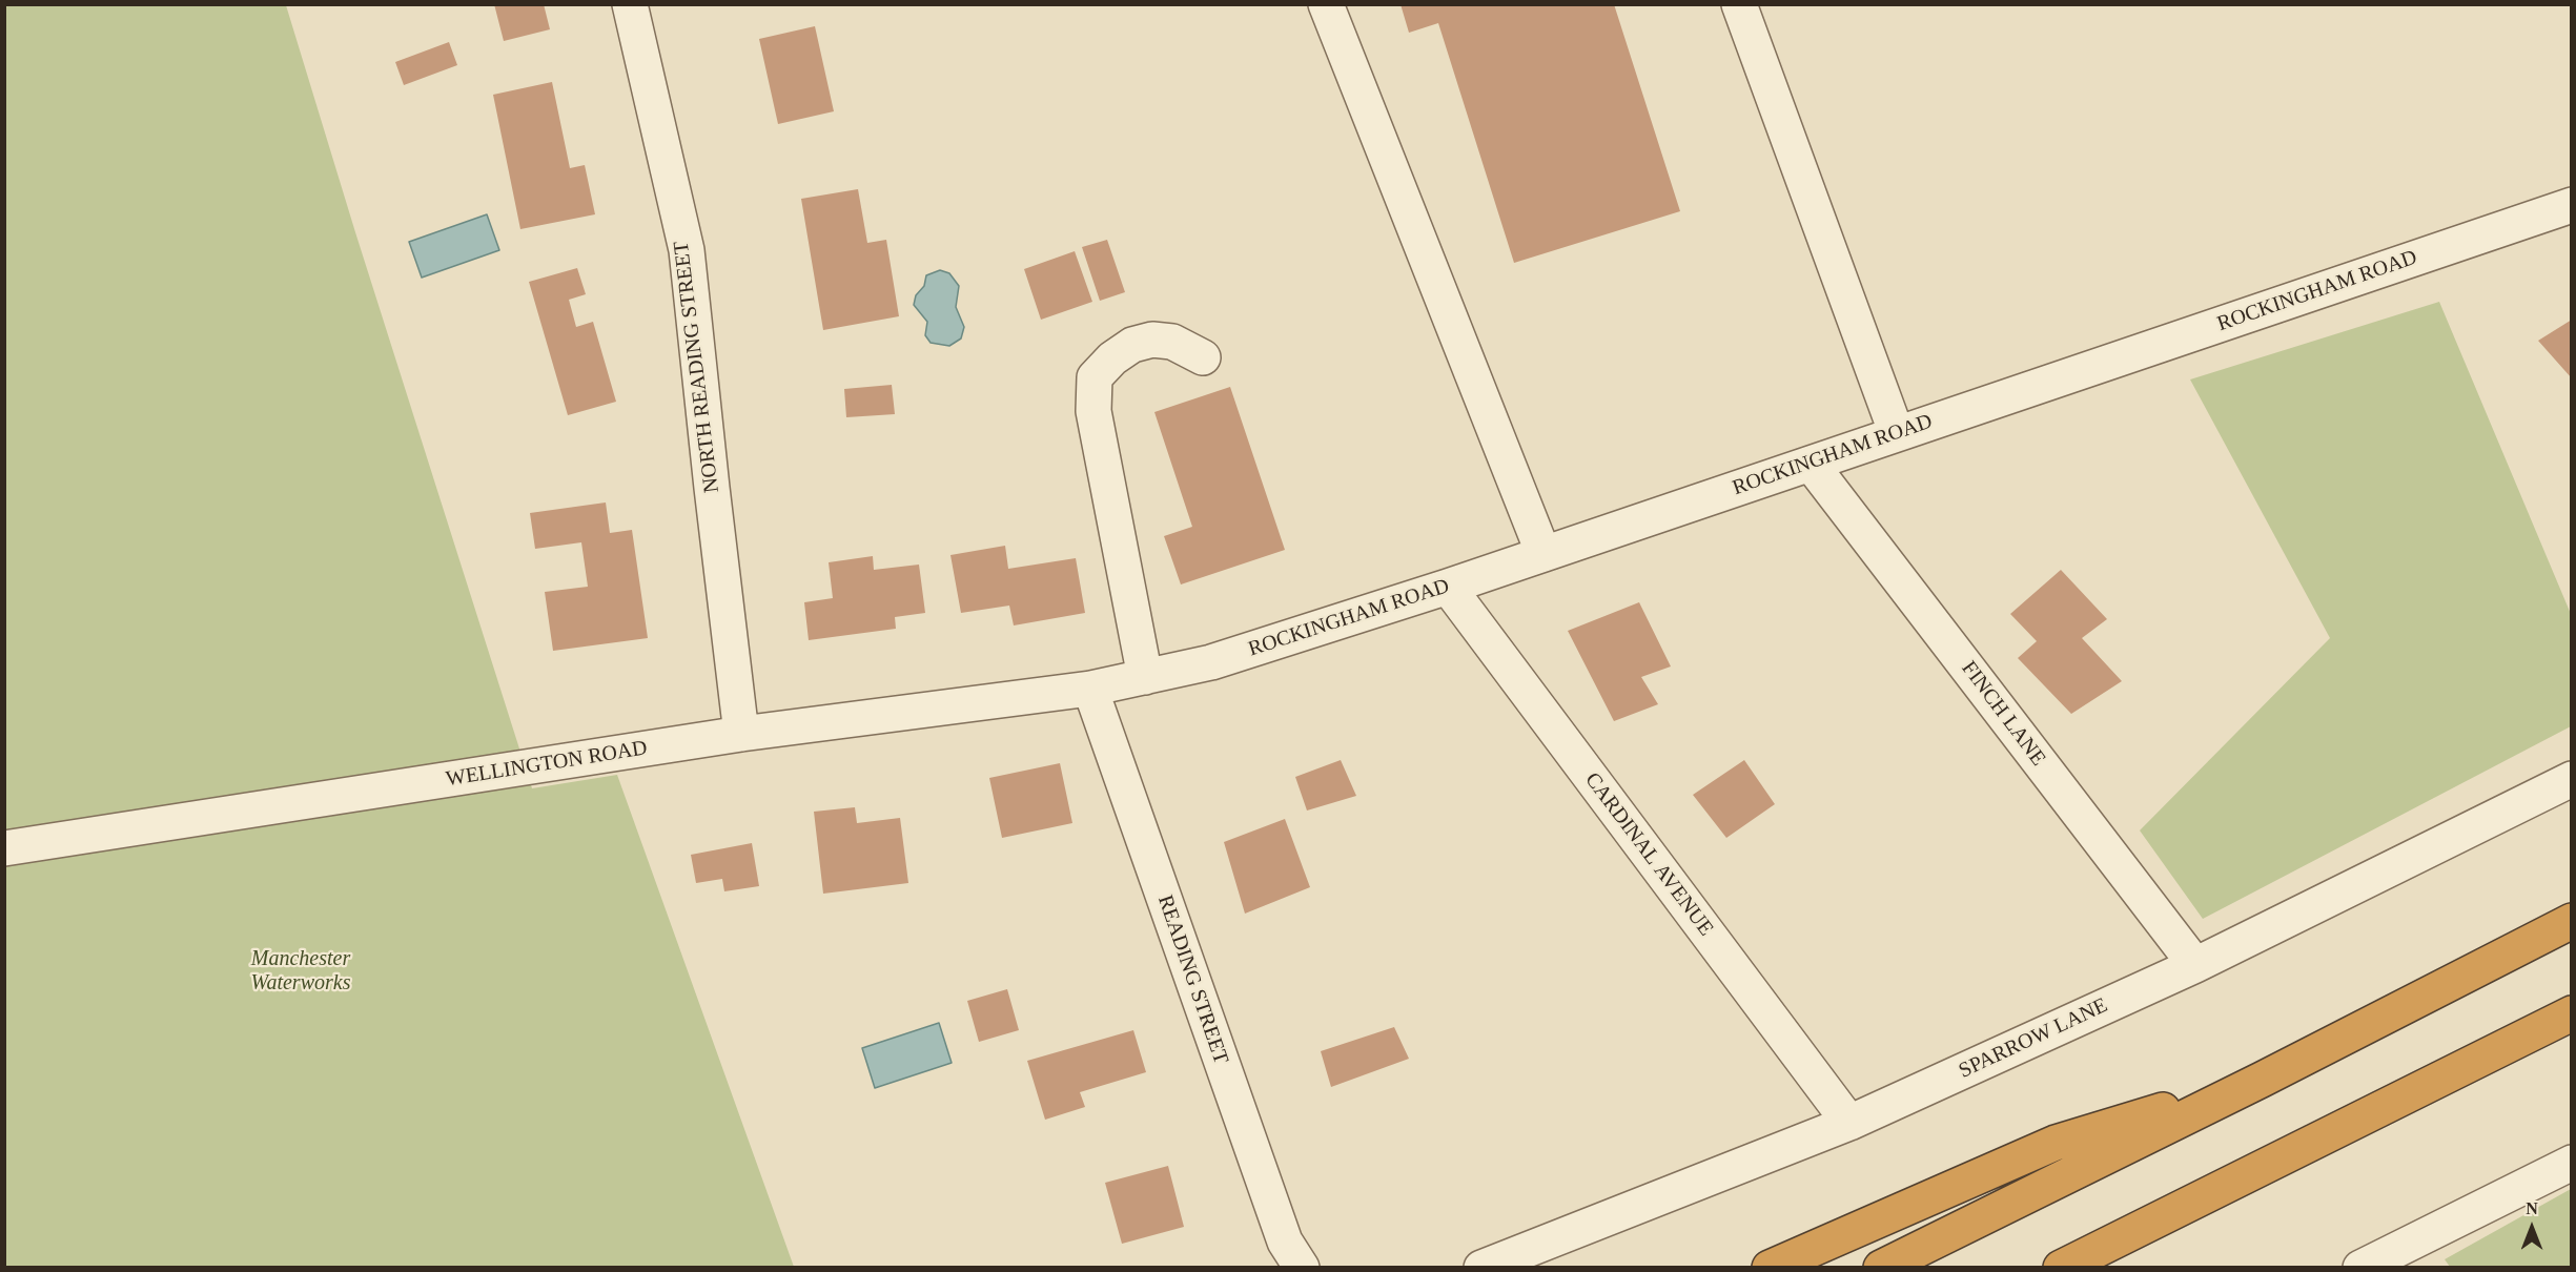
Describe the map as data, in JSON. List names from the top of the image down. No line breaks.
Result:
{"streets":{"street":["ROCKINGHAM ROAD","NORTH READING STREET","FINCH LANE","WELLINGTON ROAD","CARDINAL AVENUE","READING STREET","SPARROW LANE"]},"crossings":[["ROCKINGHAM ROAD","FINCH LANE"],["ROCKINGHAM ROAD","WELLINGTON ROAD"],["ROCKINGHAM ROAD","CARDINAL AVENUE"],["ROCKINGHAM ROAD","READING STREET"],["NORTH READING STREET","WELLINGTON ROAD"],["FINCH LANE","SPARROW LANE"],["WELLINGTON ROAD","READING STREET"],["CARDINAL AVENUE","SPARROW LANE"]],"parks":["Manchester Waterworks"],"north":"top"}
